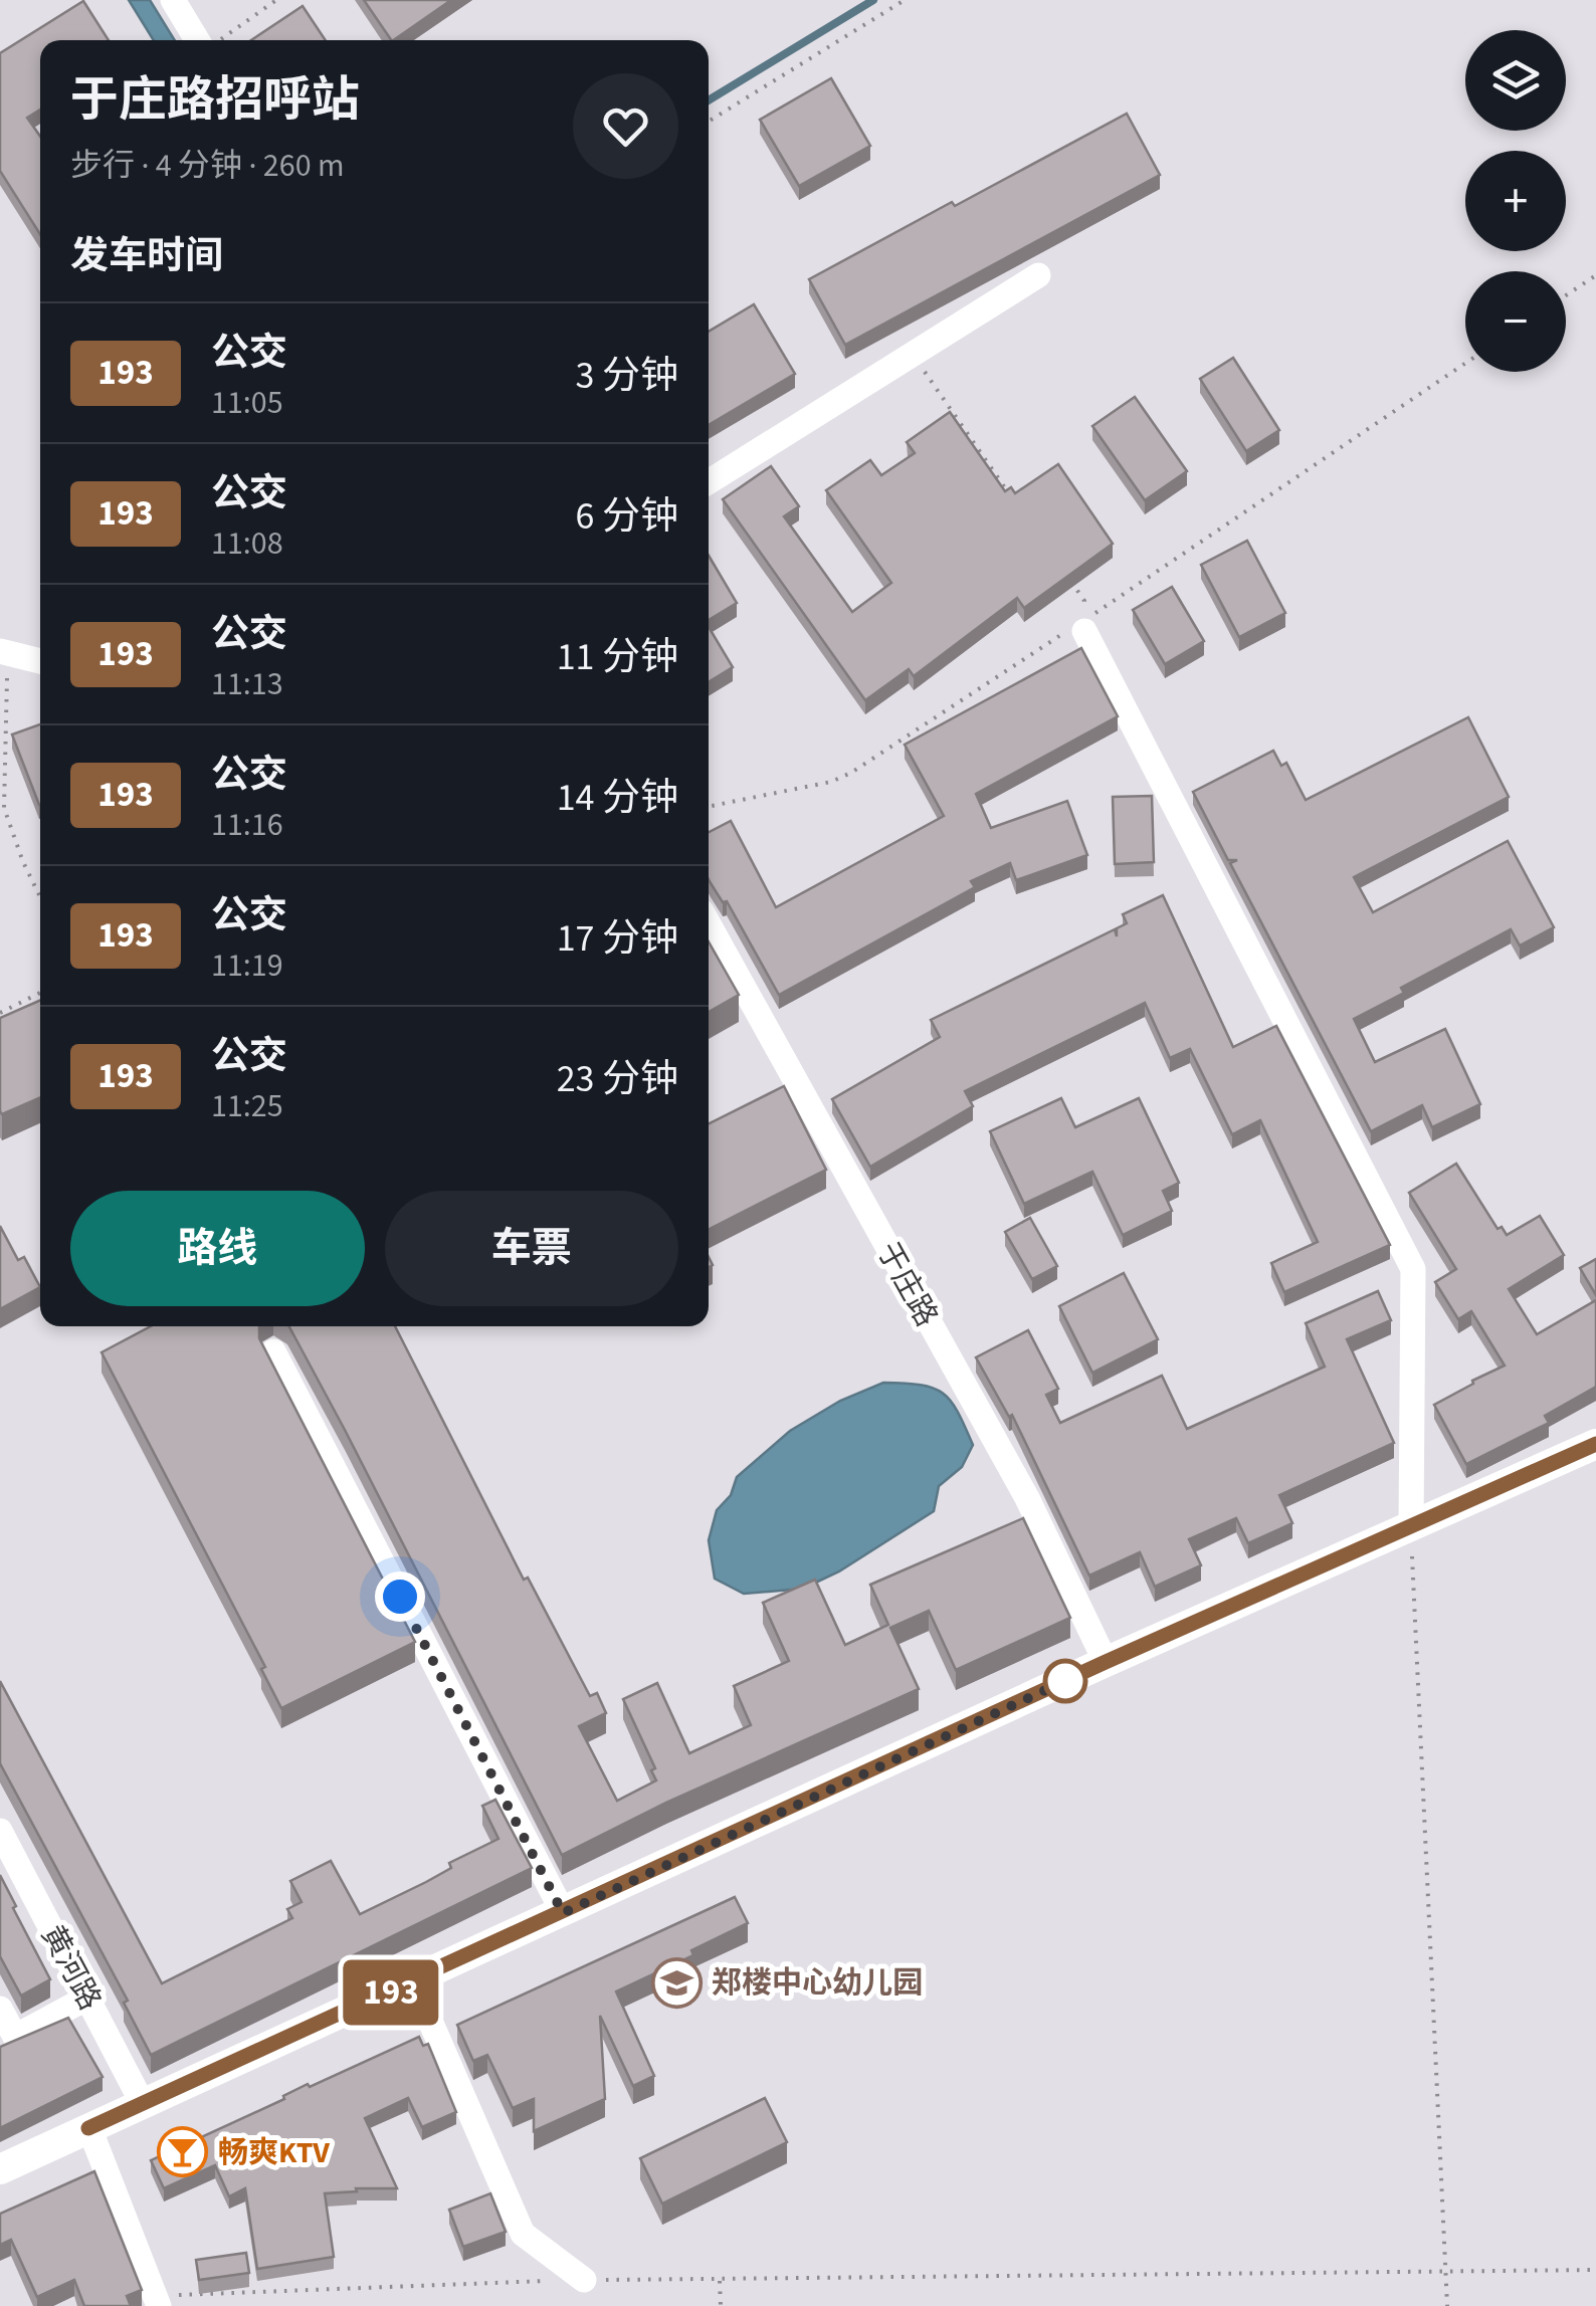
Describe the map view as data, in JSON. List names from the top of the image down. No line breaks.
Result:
{"streets":{"street":["于庄路","黄河路"]},"places":{"school or university":["郑楼中心幼儿园"],"bar":["畅爽KTV"]},"lines":["bus line 193"],"page":{"on_map":"193","map_buttons":["+","−"],"heading":[["于庄路招呼站","步行 · 4 分钟 · 260 m"],"发车时间"],"list":[{"mark":"193","name":"公交","note":"11:05","value":"3 分钟"},{"mark":"193","name":"公交","note":"11:08","value":"6 分钟"},{"mark":"193","name":"公交","note":"11:13","value":"11 分钟"},{"mark":"193","name":"公交","note":"11:16","value":"14 分钟"},{"mark":"193","name":"公交","note":"11:19","value":"17 分钟"},{"mark":"193","name":"公交","note":"11:25","value":"23 分钟"}],"buttons":["路线","车票"]}}
